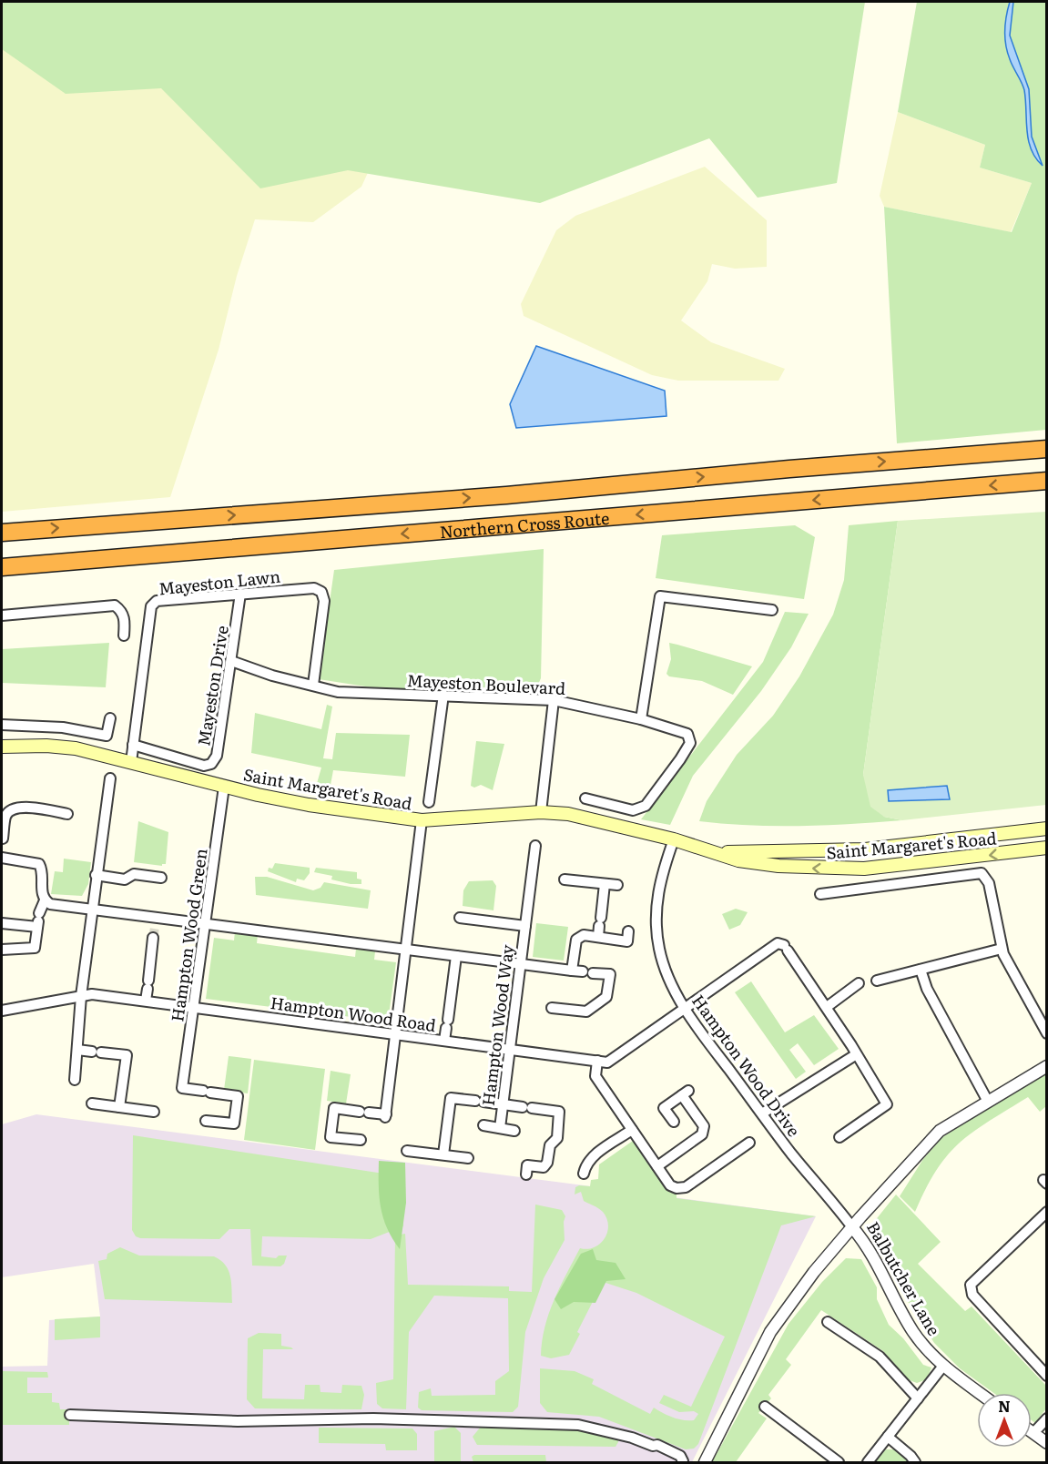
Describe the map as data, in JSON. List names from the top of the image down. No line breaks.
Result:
{"streets":{"highway":["Northern Cross Route"],"main road":["Saint Margaret's Road"],"street":["Mayeston Lawn","Mayeston Boulevard","Mayeston Drive","Hampton Wood Green","Hampton Wood Road","Hampton Wood Way","Hampton Wood Drive","Balbutcher Lane"]},"crossings":[["Mayeston Lawn","Mayeston Boulevard"],["Mayeston Lawn","Mayeston Drive"],["Mayeston Lawn","Saint Margaret's Road"],["Mayeston Boulevard","Mayeston Drive"],["Saint Margaret's Road","Hampton Wood Green"],["Saint Margaret's Road","Hampton Wood Drive"],["Hampton Wood Green","Hampton Wood Road"],["Hampton Wood Road","Hampton Wood Way"],["Hampton Wood Road","Hampton Wood Drive"],["Hampton Wood Drive","Balbutcher Lane"]],"north":"top"}
